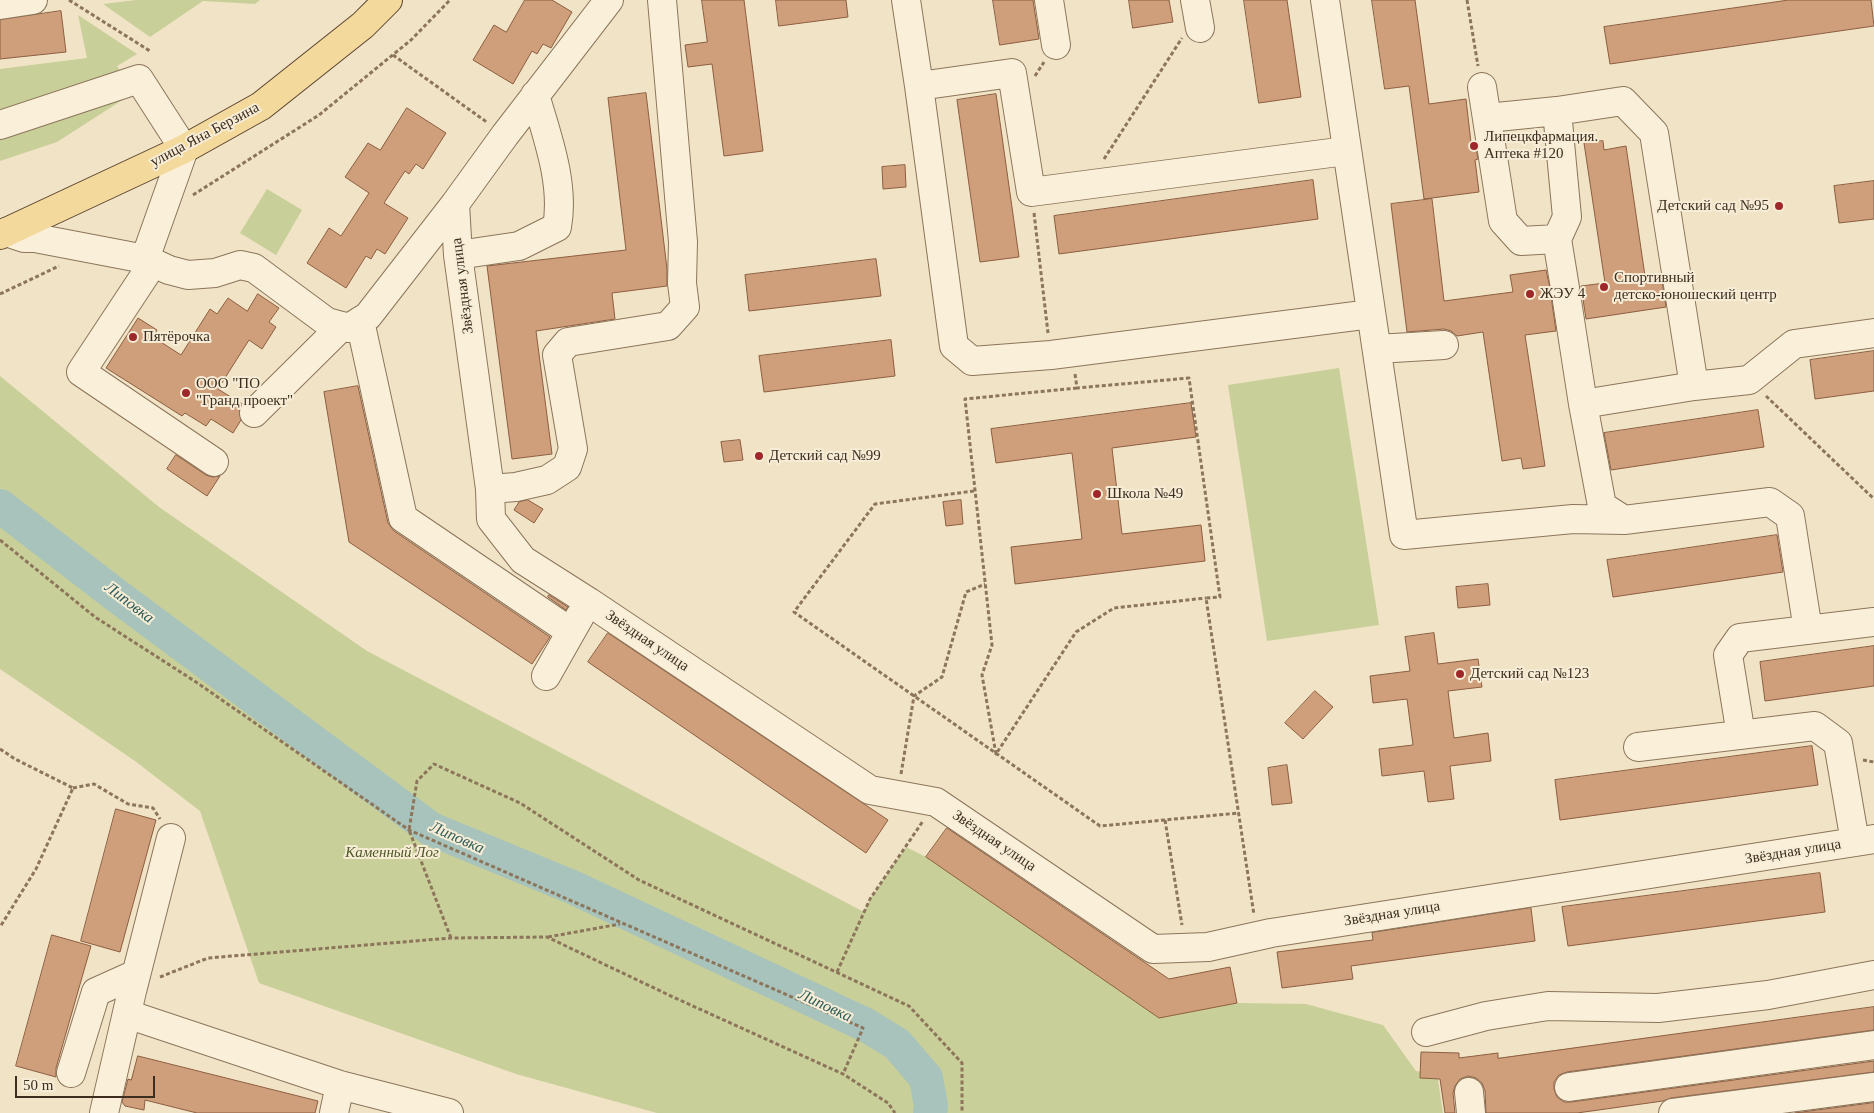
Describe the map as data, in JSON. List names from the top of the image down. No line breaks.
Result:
{"streets":{"main road":["улица Яна Берзина"],"street":["Звёздная улица"]},"water":["Липовка"],"parks":["Каменный Лог"],"places":["Липецкфармация. Аптека #120","Детский сад №95","Спортивный детско-юношеский центр","ЖЭУ 4","Пятёрочка","ООО \"ПО \"Гранд проект\"","Детский сад №99","Школа №49","Детский сад №123"],"scale_bar":"50 m"}
